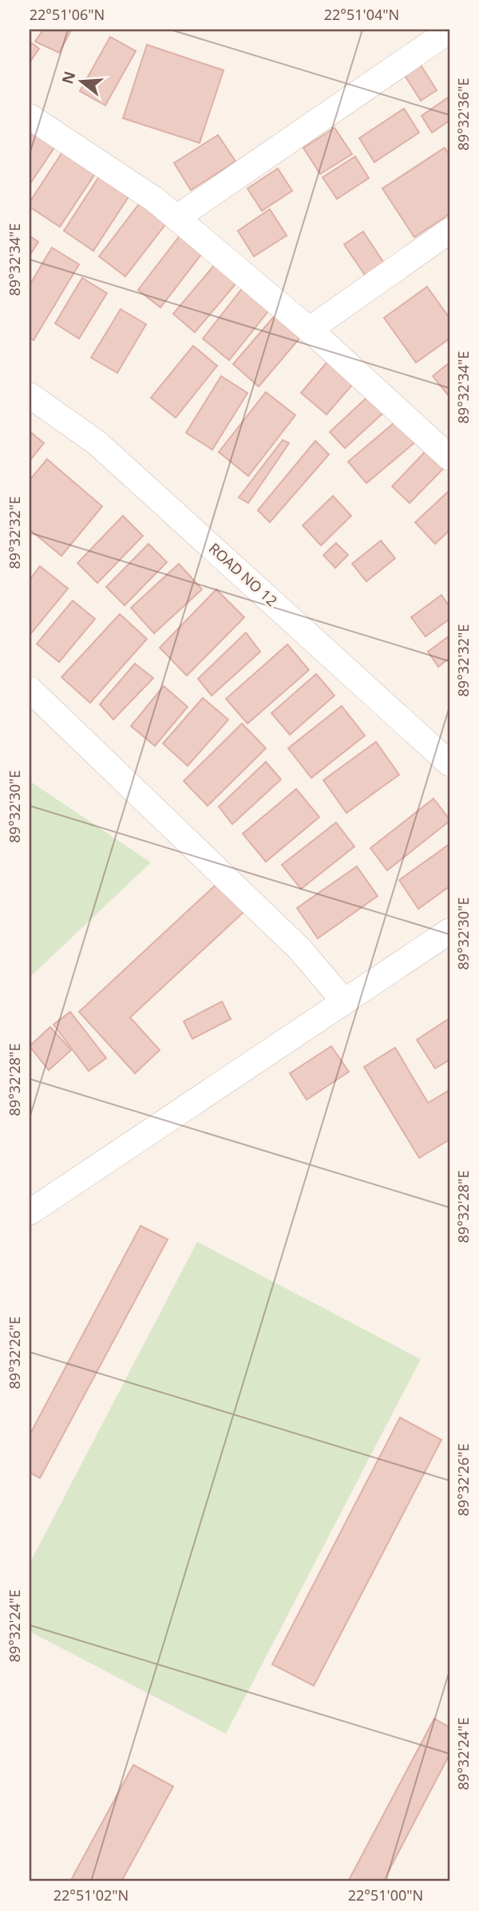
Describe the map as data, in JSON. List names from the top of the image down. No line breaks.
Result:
{"streets":{"street":["ROAD NO 12"]},"north":"left","coordinates":["22°51'06\"N","22°51'04\"N","89°32'36\"E","89°32'34\"E","89°32'32\"E","89°32'30\"E","89°32'28\"E","89°32'26\"E","89°32'24\"E","22°51'02\"N","22°51'00\"N"]}
